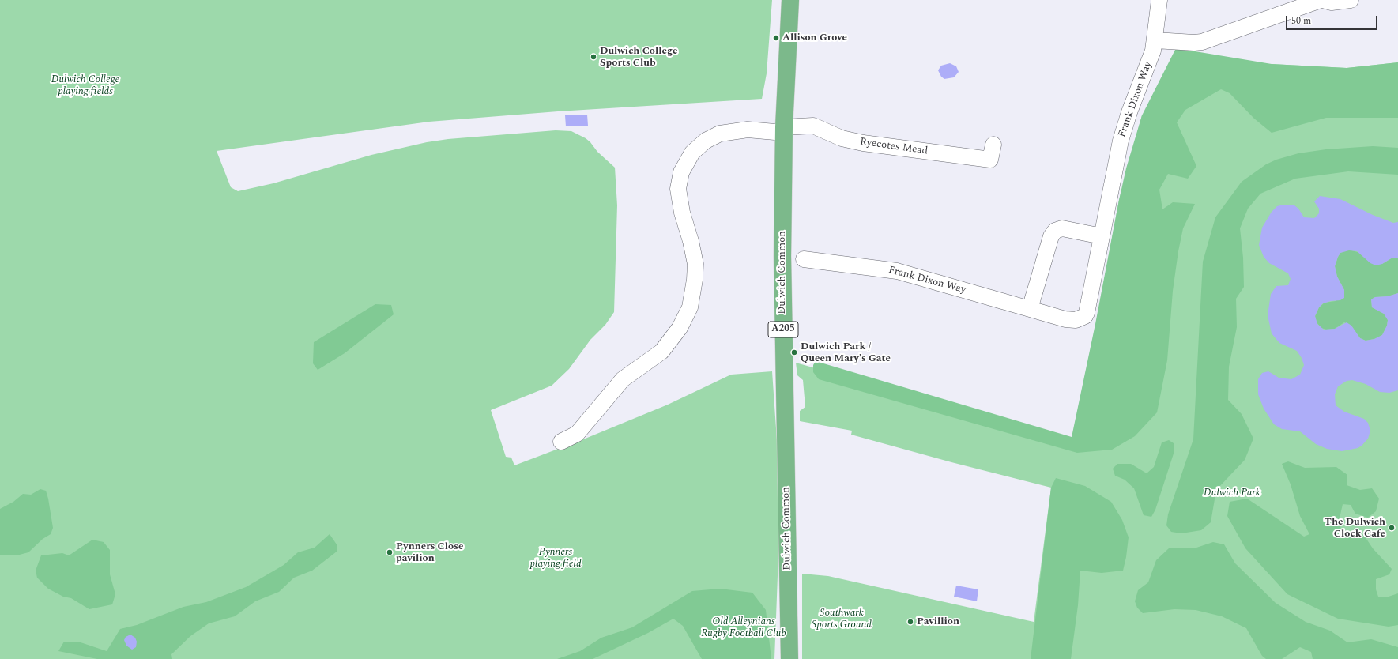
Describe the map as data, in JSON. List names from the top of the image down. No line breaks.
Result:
{"streets":{"highway":["Dulwich Common","A205"],"street":["Frank Dixon Way","Ryecotes Mead"]},"crossings":[["Ryecotes Mead","Dulwich Common"]],"parks":["Dulwich College playing fields","Dulwich Park","Pynners playing field","Southwark Sports Ground","Old Alleynians Rugby Football Club"],"places":["Allison Grove","Dulwich College Sports Club","Dulwich Park / Queen Mary's Gate","The Dulwich Clock Cafe","Pynners Close pavilion","Pavillion"],"scale_bar":"50 m"}
